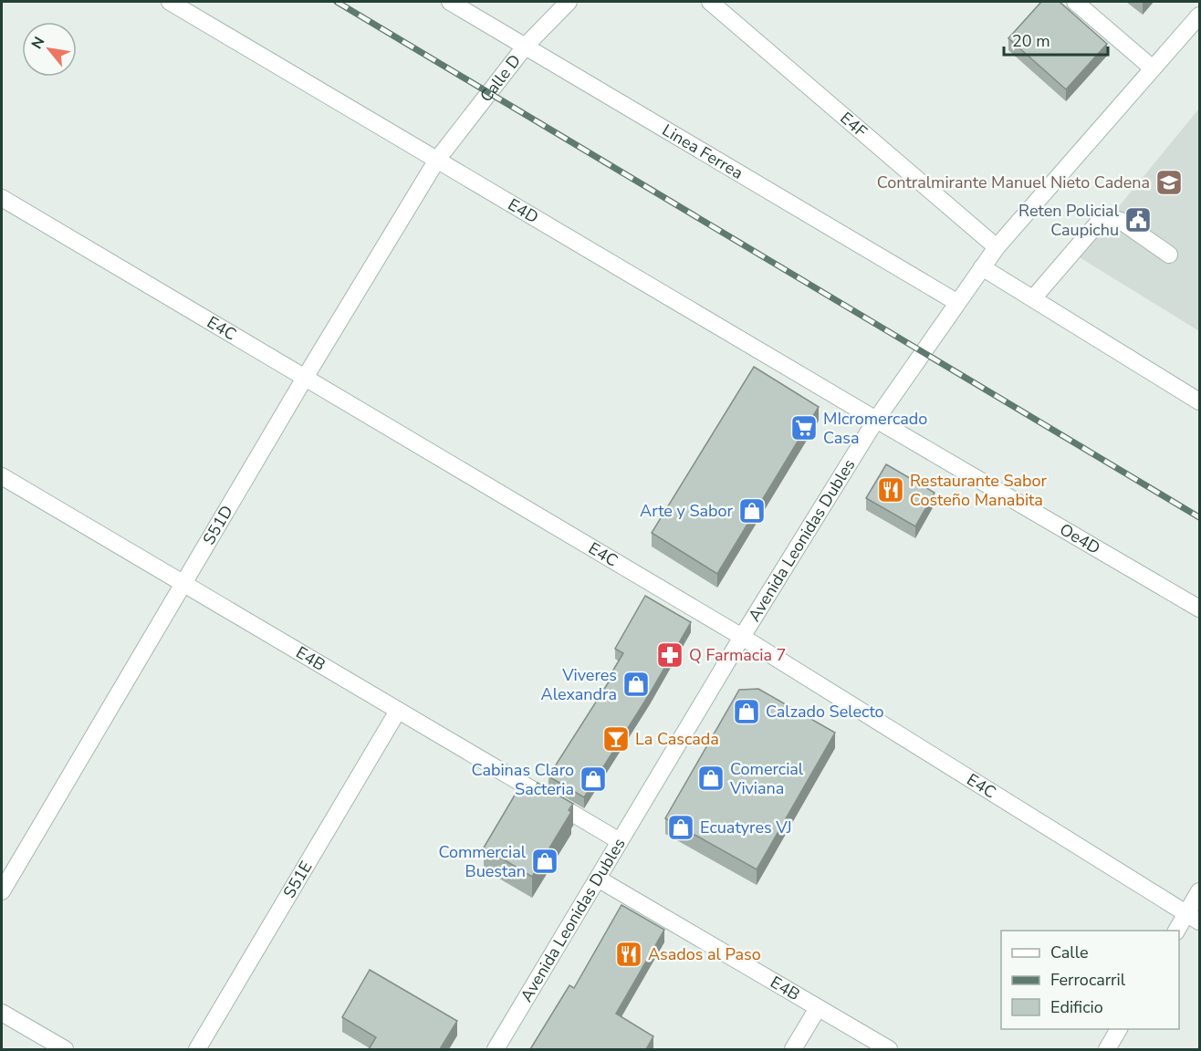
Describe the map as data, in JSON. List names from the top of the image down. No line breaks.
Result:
{"streets":{"street":["Calle D","E4F","Linea Ferrea","E4D","E4C","S51D","Oe4D","Avenida Leonidas Dubles","E4B","S51E"]},"crossings":[["Calle D","Linea Ferrea"],["Calle D","E4D"],["Calle D","S51D"],["E4F","Avenida Leonidas Dubles"],["Linea Ferrea","Avenida Leonidas Dubles"],["E4D","S51D"],["E4D","Oe4D"],["E4D","Avenida Leonidas Dubles"],["E4C","S51D"],["E4C","Avenida Leonidas Dubles"],["S51D","E4B"],["Oe4D","Avenida Leonidas Dubles"],["Avenida Leonidas Dubles","E4B"],["E4B","S51E"]],"places":{"school or university":["Contralmirante Manuel Nieto Cadena"],"public building":["Reten Policial Caupichu"],"supermarket":["MIcromercado Casa"],"restaurant":["Restaurante Sabor Costeño Manabita","Asados al Paso"],"shop":["Arte y Sabor","Viveres Alexandra","Calzado Selecto","Comercial Viviana","Cabinas Claro Sacteria","Ecuatyres VJ","Commercial Buestan"],"pharmacy":["Q Farmacia 7"],"bar":["La Cascada"]},"legend":["Calle","Ferrocarril","Edificio"],"scale_bar":"20 m","north":"top left"}
